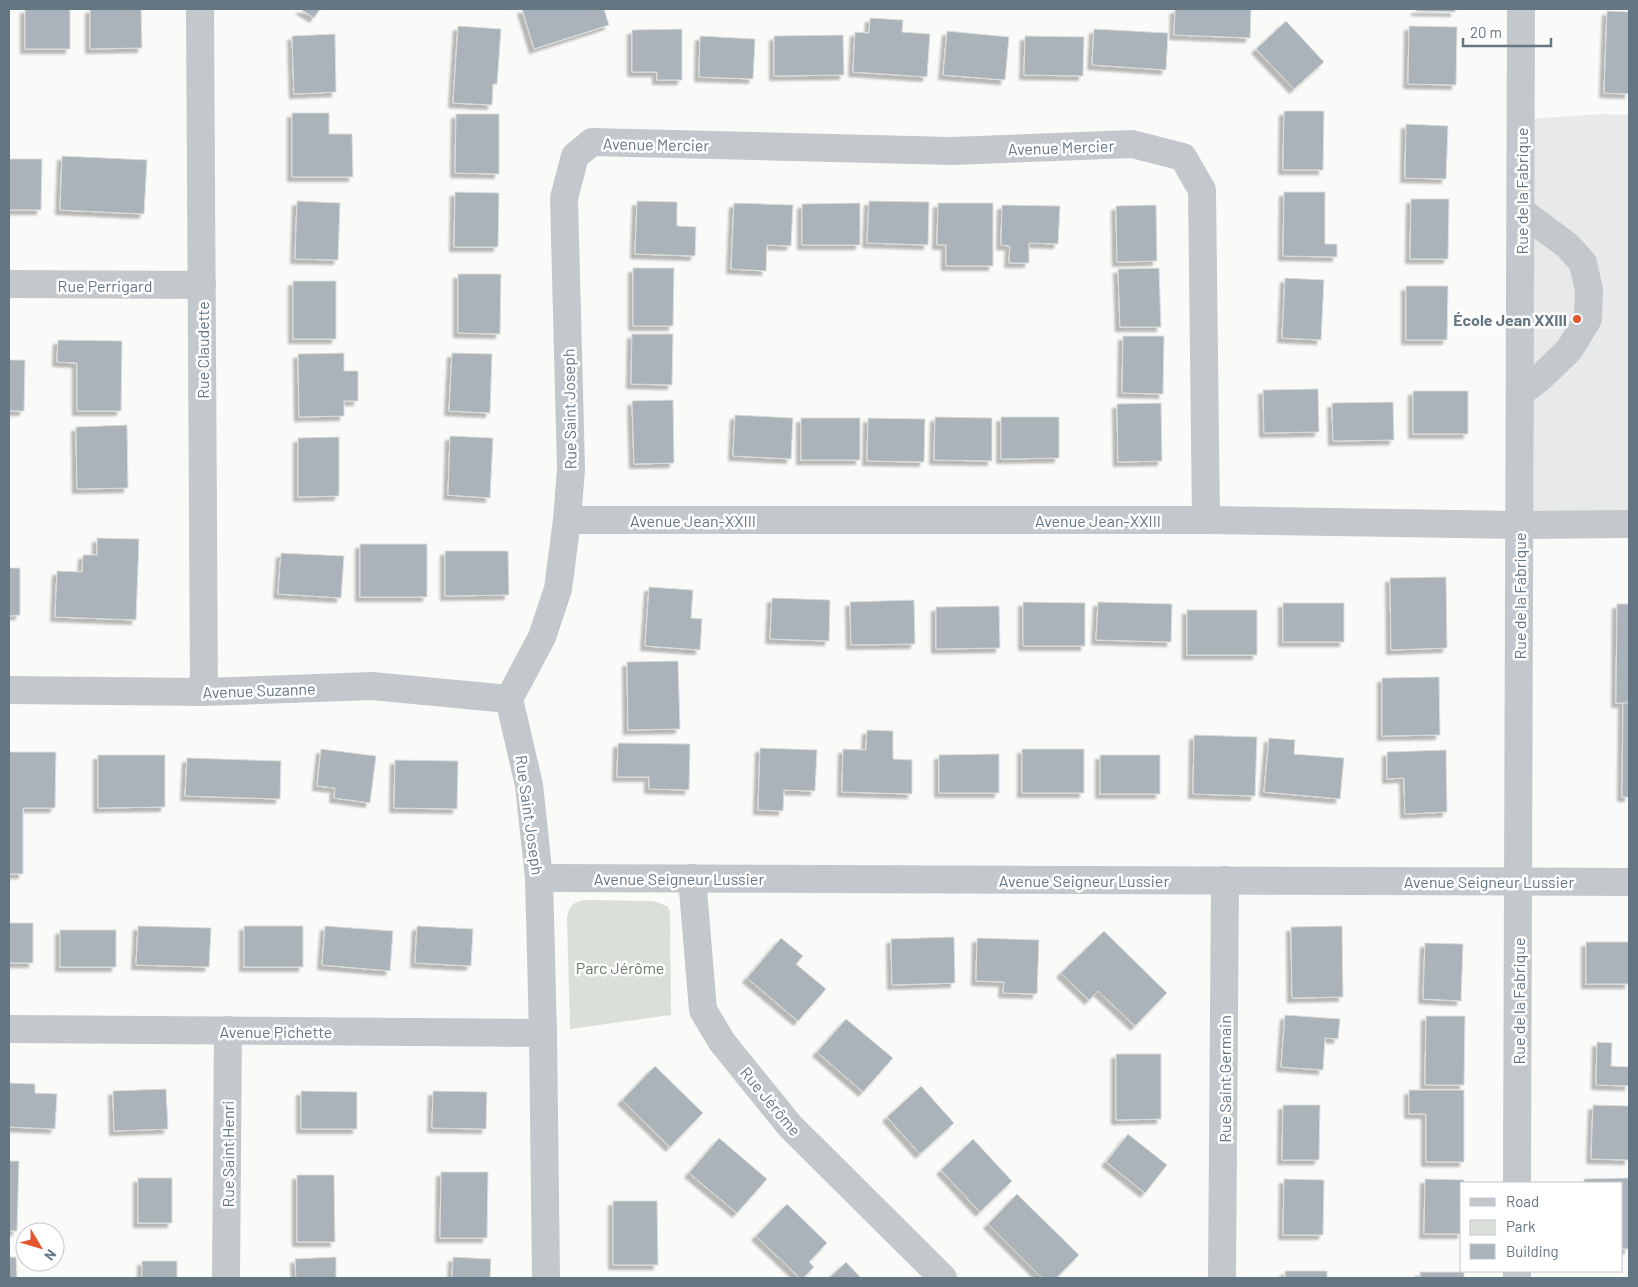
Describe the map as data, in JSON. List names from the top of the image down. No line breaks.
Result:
{"streets":{"street":["Avenue Mercier","Rue de la Fabrique","Rue Perrigard","Rue Claudette","Rue Saint Joseph","Avenue Jean-XXIII","Avenue Suzanne","Avenue Seigneur Lussier","Avenue Pichette","Rue Saint Germain","Rue Jérôme","Rue Saint Henri"]},"crossings":[["Avenue Mercier","Rue Saint Joseph"],["Avenue Mercier","Avenue Jean-XXIII"],["Rue de la Fabrique","Avenue Jean-XXIII"],["Rue de la Fabrique","Avenue Seigneur Lussier"],["Rue Perrigard","Rue Claudette"],["Rue Claudette","Avenue Suzanne"],["Rue Saint Joseph","Avenue Jean-XXIII"],["Rue Saint Joseph","Avenue Suzanne"],["Rue Saint Joseph","Avenue Seigneur Lussier"],["Rue Saint Joseph","Avenue Pichette"],["Avenue Seigneur Lussier","Rue Saint Germain"],["Avenue Seigneur Lussier","Rue Jérôme"],["Avenue Pichette","Rue Saint Henri"]],"parks":["Parc Jérôme"],"places":["École Jean XXIII"],"legend":["Road","Park","Building"],"scale_bar":"20 m","north":"bottom right"}
